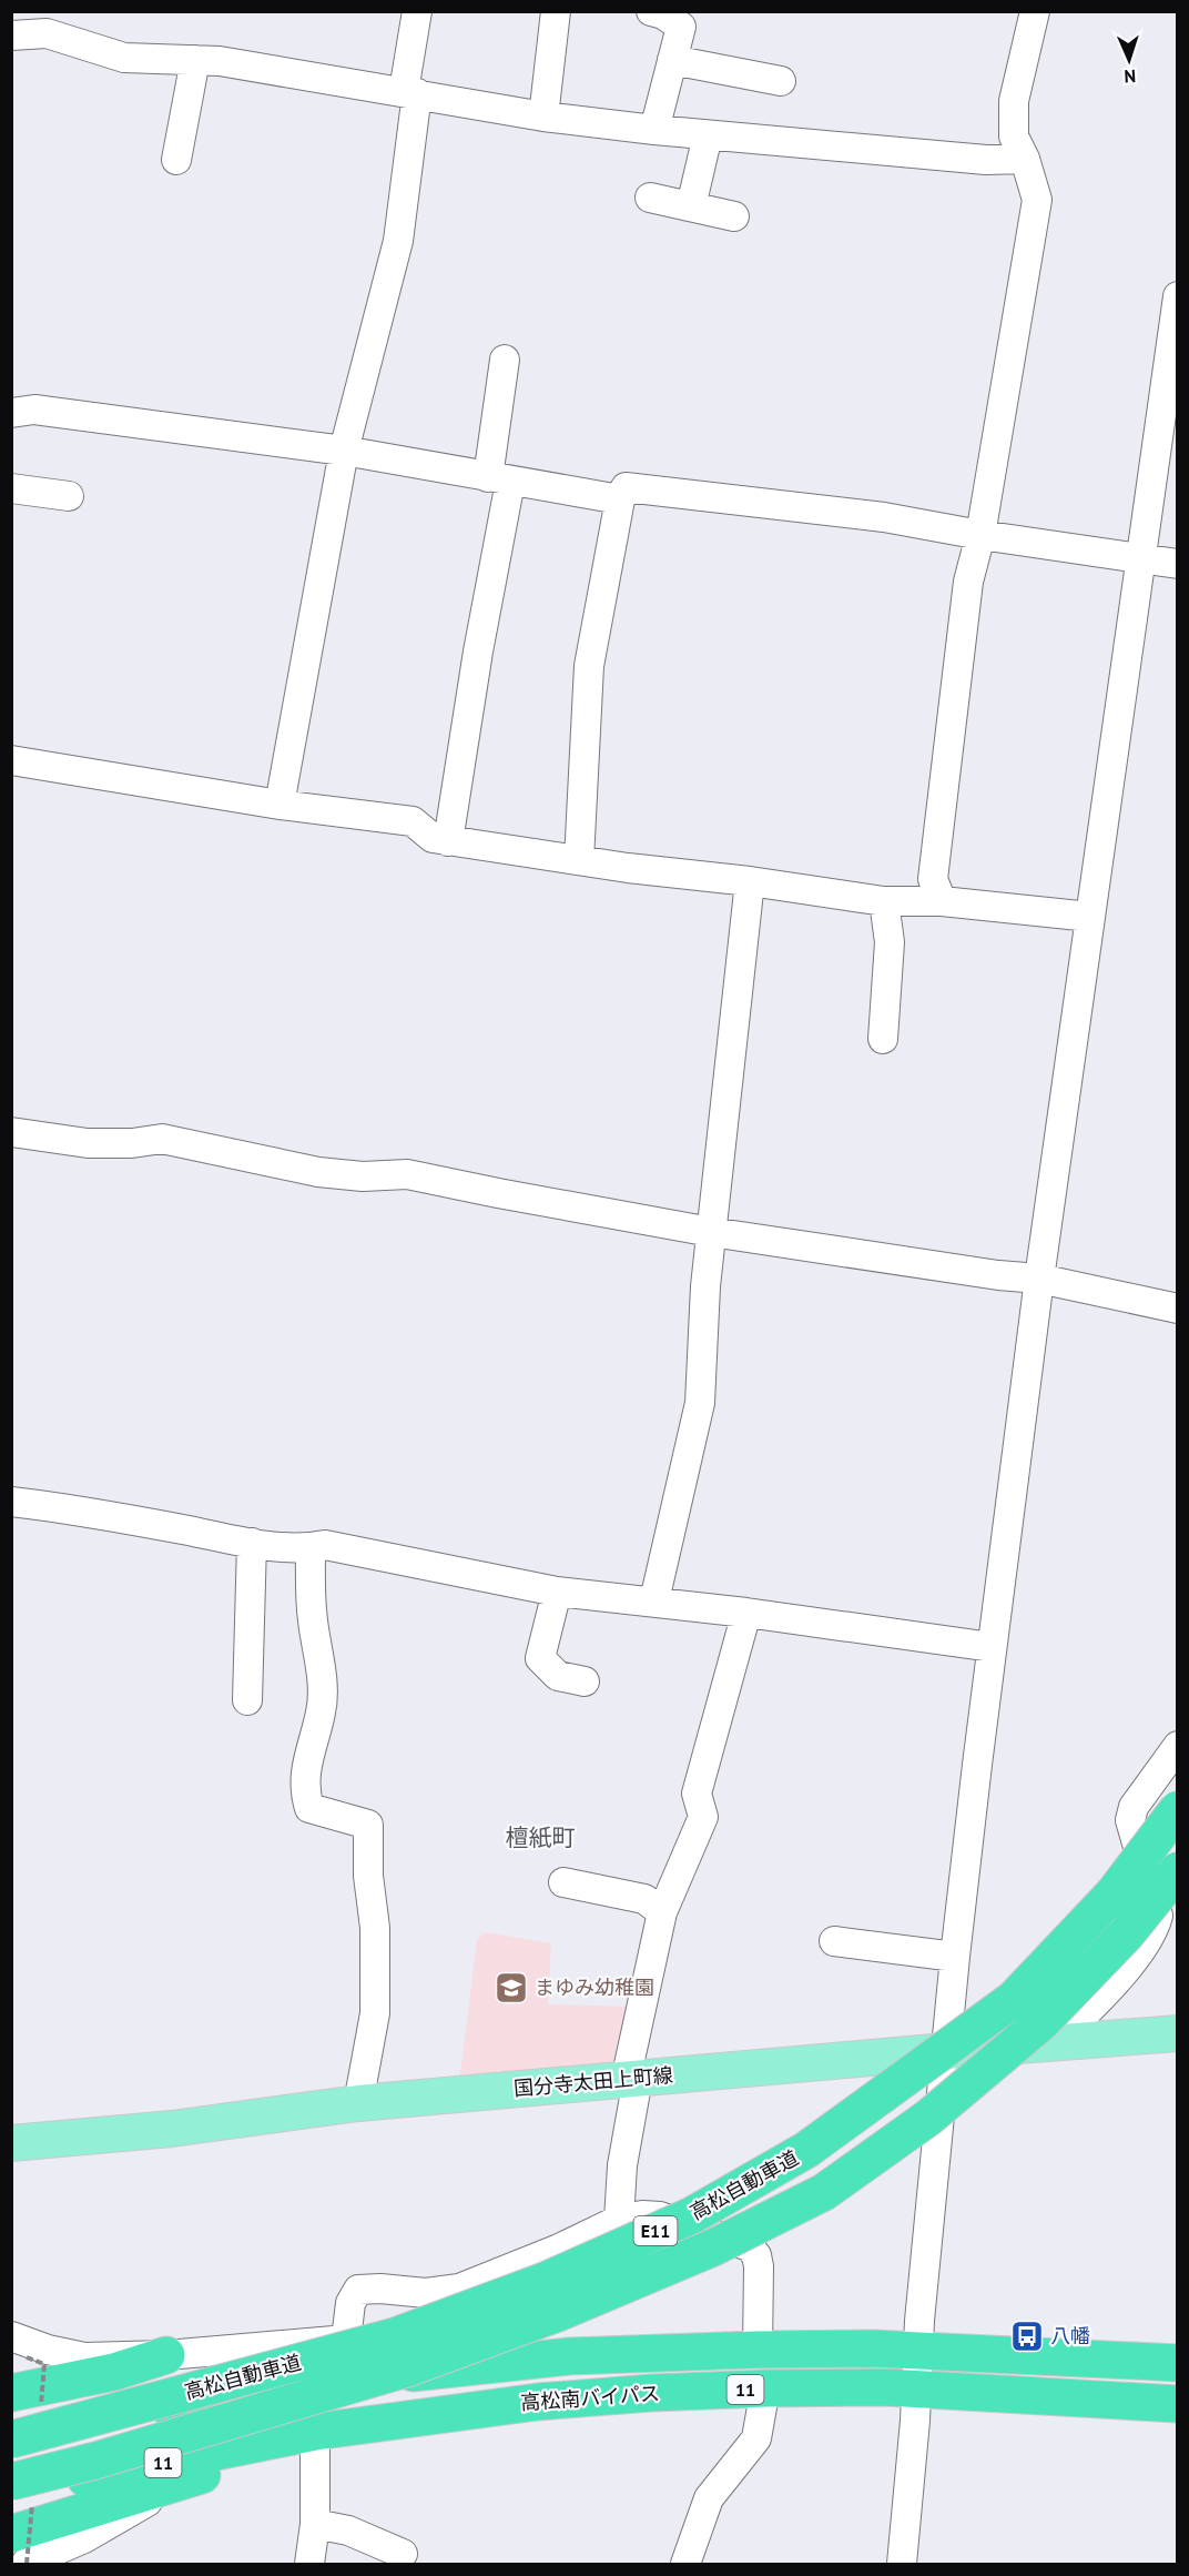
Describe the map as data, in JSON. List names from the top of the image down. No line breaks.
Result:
{"streets":{"highway":["高松自動車道","E11","11","高松南バイパス"],"main road":["国分寺太田上町線"]},"crossings":[["高松自動車道","高松南バイパス"]],"districts":["檀紙町"],"places":{"school or university":["まゆみ幼稚園"],"bus stop":["八幡"]},"north":"bottom"}
